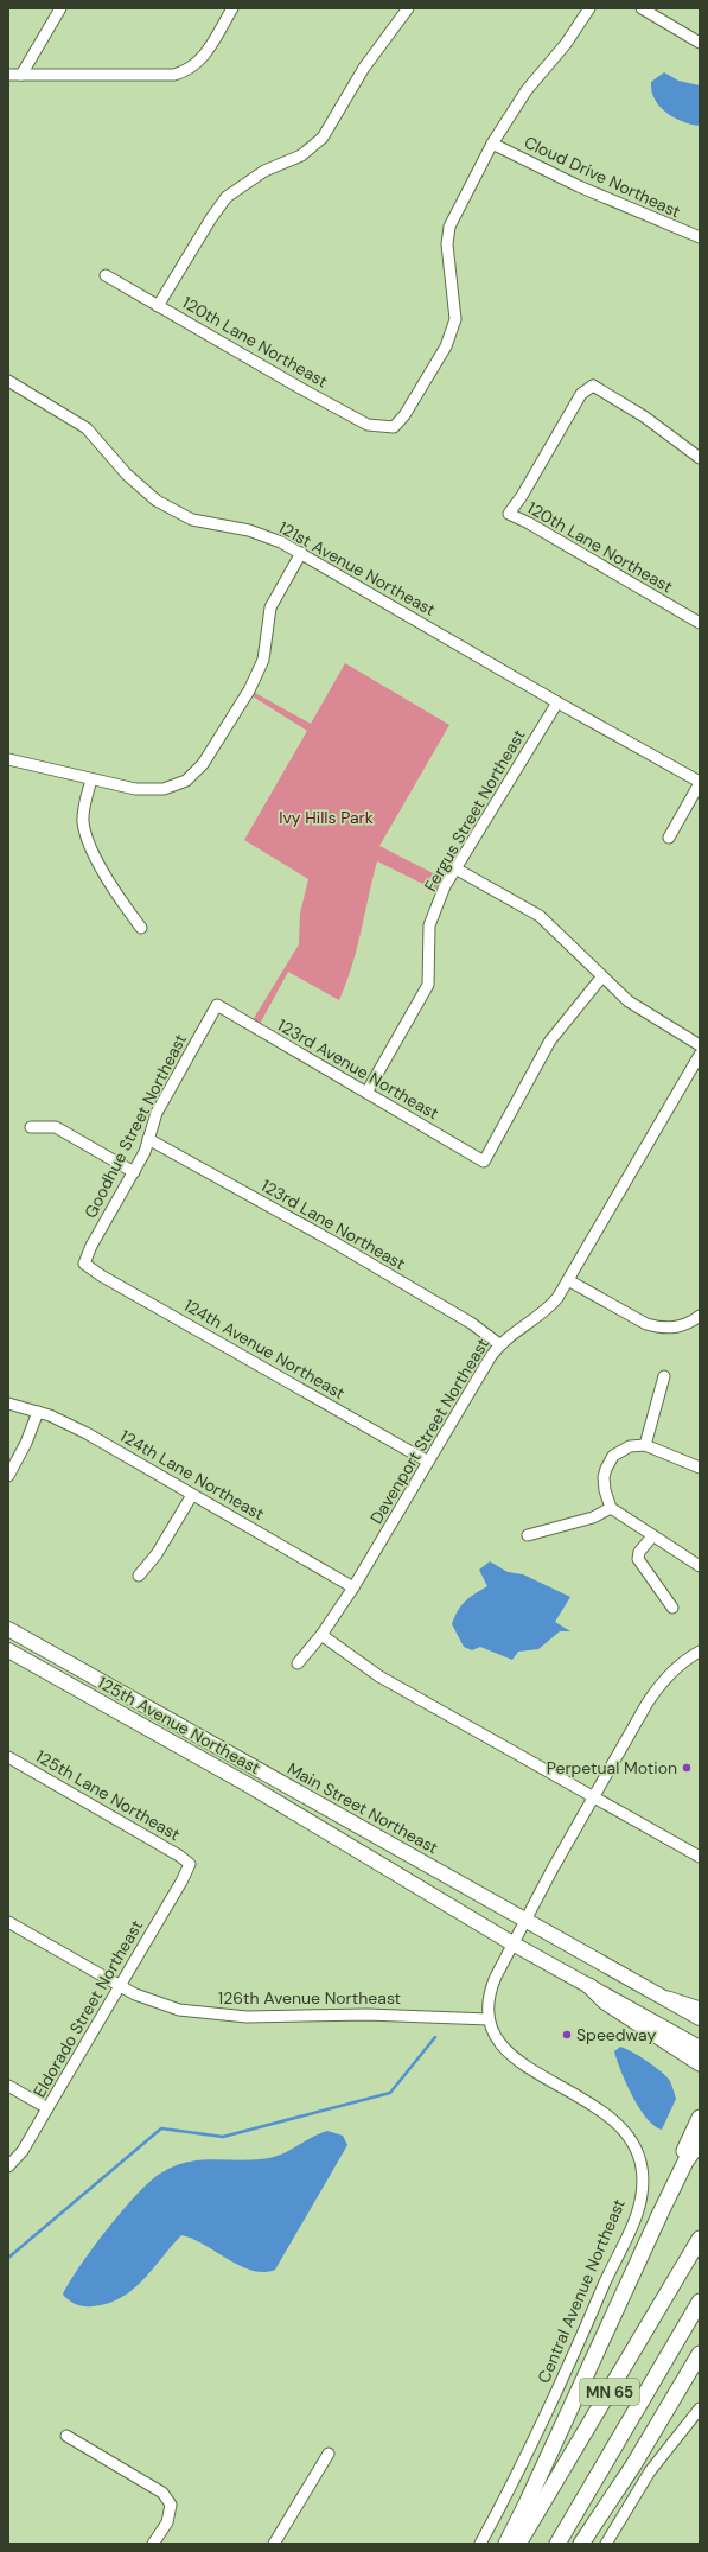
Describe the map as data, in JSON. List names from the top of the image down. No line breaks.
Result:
{"streets":{"highway":["MN 65"],"main road":["125th Avenue Northeast","Main Street Northeast"],"street":["Cloud Drive Northeast","120th Lane Northeast","121st Avenue Northeast","Fergus Street Northeast","123rd Avenue Northeast","Goodhue Street Northeast","123rd Lane Northeast","124th Avenue Northeast","Davenport Street Northeast","124th Lane Northeast","125th Lane Northeast","126th Avenue Northeast","Eldorado Street Northeast","Central Avenue Northeast"]},"crossings":[["Cloud Drive Northeast","120th Lane Northeast"],["121st Avenue Northeast","Fergus Street Northeast"],["Fergus Street Northeast","123rd Avenue Northeast"],["123rd Avenue Northeast","Goodhue Street Northeast"],["Goodhue Street Northeast","123rd Lane Northeast"],["Goodhue Street Northeast","124th Avenue Northeast"],["123rd Lane Northeast","Davenport Street Northeast"],["124th Avenue Northeast","Davenport Street Northeast"],["Davenport Street Northeast","124th Lane Northeast"],["125th Avenue Northeast","Central Avenue Northeast"],["125th Lane Northeast","Eldorado Street Northeast"],["Main Street Northeast","Central Avenue Northeast"],["126th Avenue Northeast","Eldorado Street Northeast"],["126th Avenue Northeast","Central Avenue Northeast"]],"parks":["Ivy Hills Park"],"places":["Perpetual Motion","Speedway"]}
